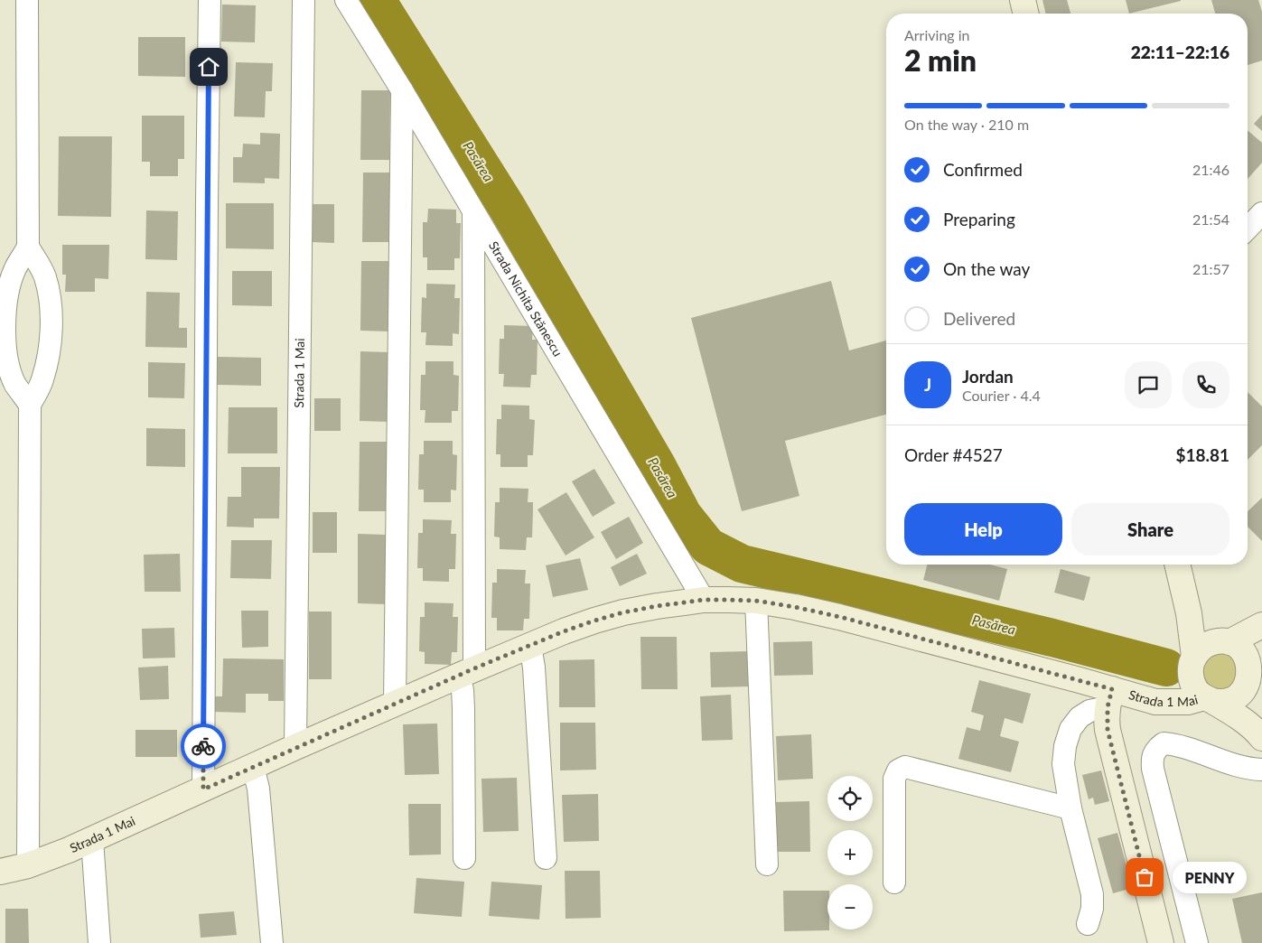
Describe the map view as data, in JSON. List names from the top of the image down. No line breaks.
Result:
{"streets":{"street":["Strada Nichita Stănescu","Strada 1 Mai"]},"crossings":[["Strada Nichita Stănescu","Strada 1 Mai"]],"water":["Pasărea"],"places":["PENNY"],"page":{"heading":["2 min","Arriving in","22:11–22:16"],"panel":["Jordan","Courier · 4.4","Order #4527","$18.81"],"bar":"On the way · 210 m","list":[["Confirmed","21:46"],["Preparing","21:54"],["On the way","21:57"],"Delivered"],"round":"J","buttons":["Help","Share"],"map_buttons":["+","−"],"bubble":"PENNY"}}
